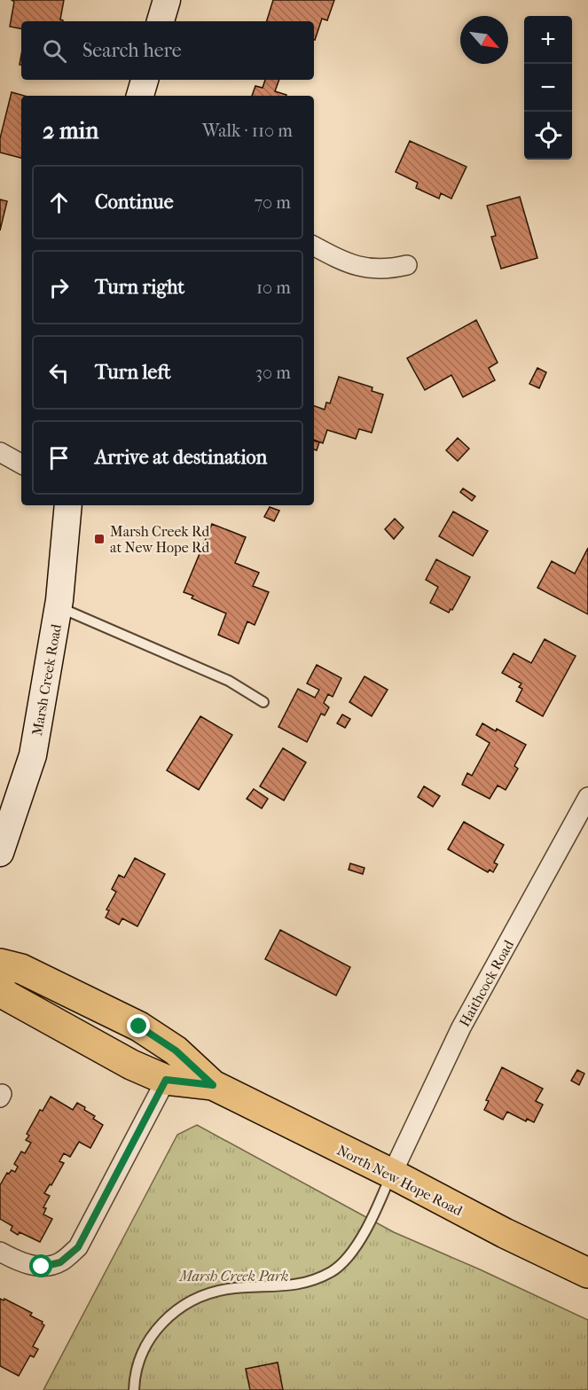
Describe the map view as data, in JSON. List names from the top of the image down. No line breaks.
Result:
{"streets":{"main road":["North New Hope Road"],"street":["Marsh Creek Road","Haithcock Road"]},"crossings":[["Haithcock Road","North New Hope Road"]],"parks":["Marsh Creek Park"],"places":{"transit":["Marsh Creek Rd at New Hope Rd"]},"north":"bottom right","page":{"map_buttons":["+","−"],"search":"Search here","heading":["2 min","Walk · 110 m"],"list":[["Continue","70 m"],["Turn right","10 m"],["Turn left","30 m"],"Arrive at destination"]}}
